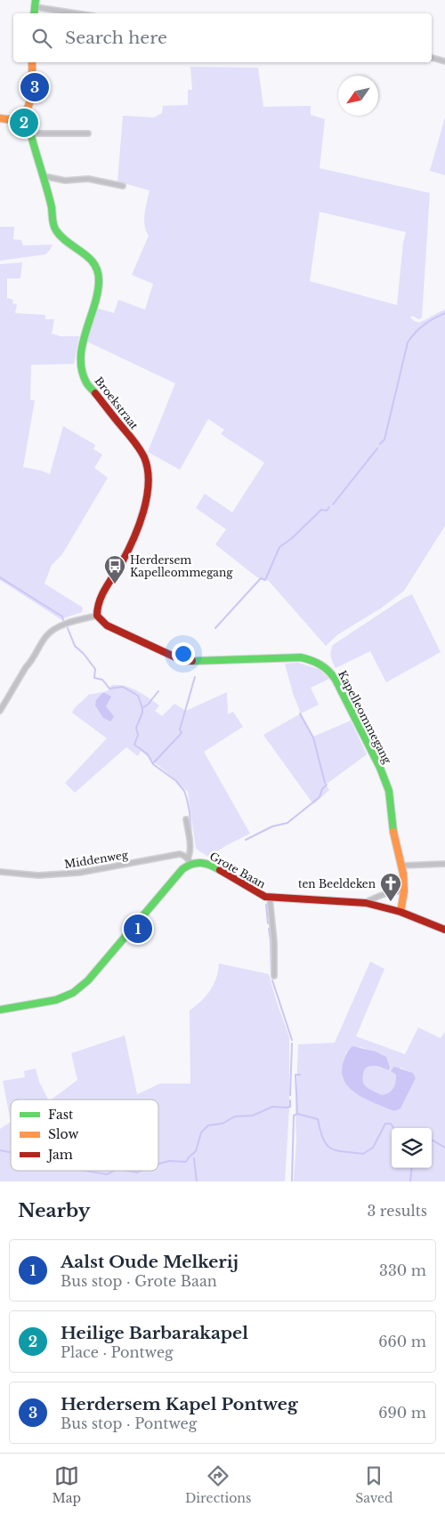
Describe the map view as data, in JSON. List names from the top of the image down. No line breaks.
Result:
{"streets":{"street":["Broekstraat","Kapelleommegang","Middenweg","Grote Baan"]},"crossings":[["Broekstraat","Kapelleommegang"],["Kapelleommegang","Grote Baan"],["Middenweg","Grote Baan"]],"places":{"bus stop":["Herdersem Kapelleommegang"],"church":["ten Beeldeken"]},"legend":["Fast","Slow","Jam"],"north":"bottom left","page":{"search":"Search here","pins":["3","2","1"],"heading":["Nearby","3 results"],"list":[{"mark":"1","name":"Aalst Oude Melkerij","note":"Bus stop · Grote Baan","value":"330 m"},{"mark":"2","name":"Heilige Barbarakapel","note":"Place · Pontweg","value":"660 m"},{"mark":"3","name":"Herdersem Kapel Pontweg","note":"Bus stop · Pontweg","value":"690 m"}],"nav":["Map","Directions","Saved"]}}
